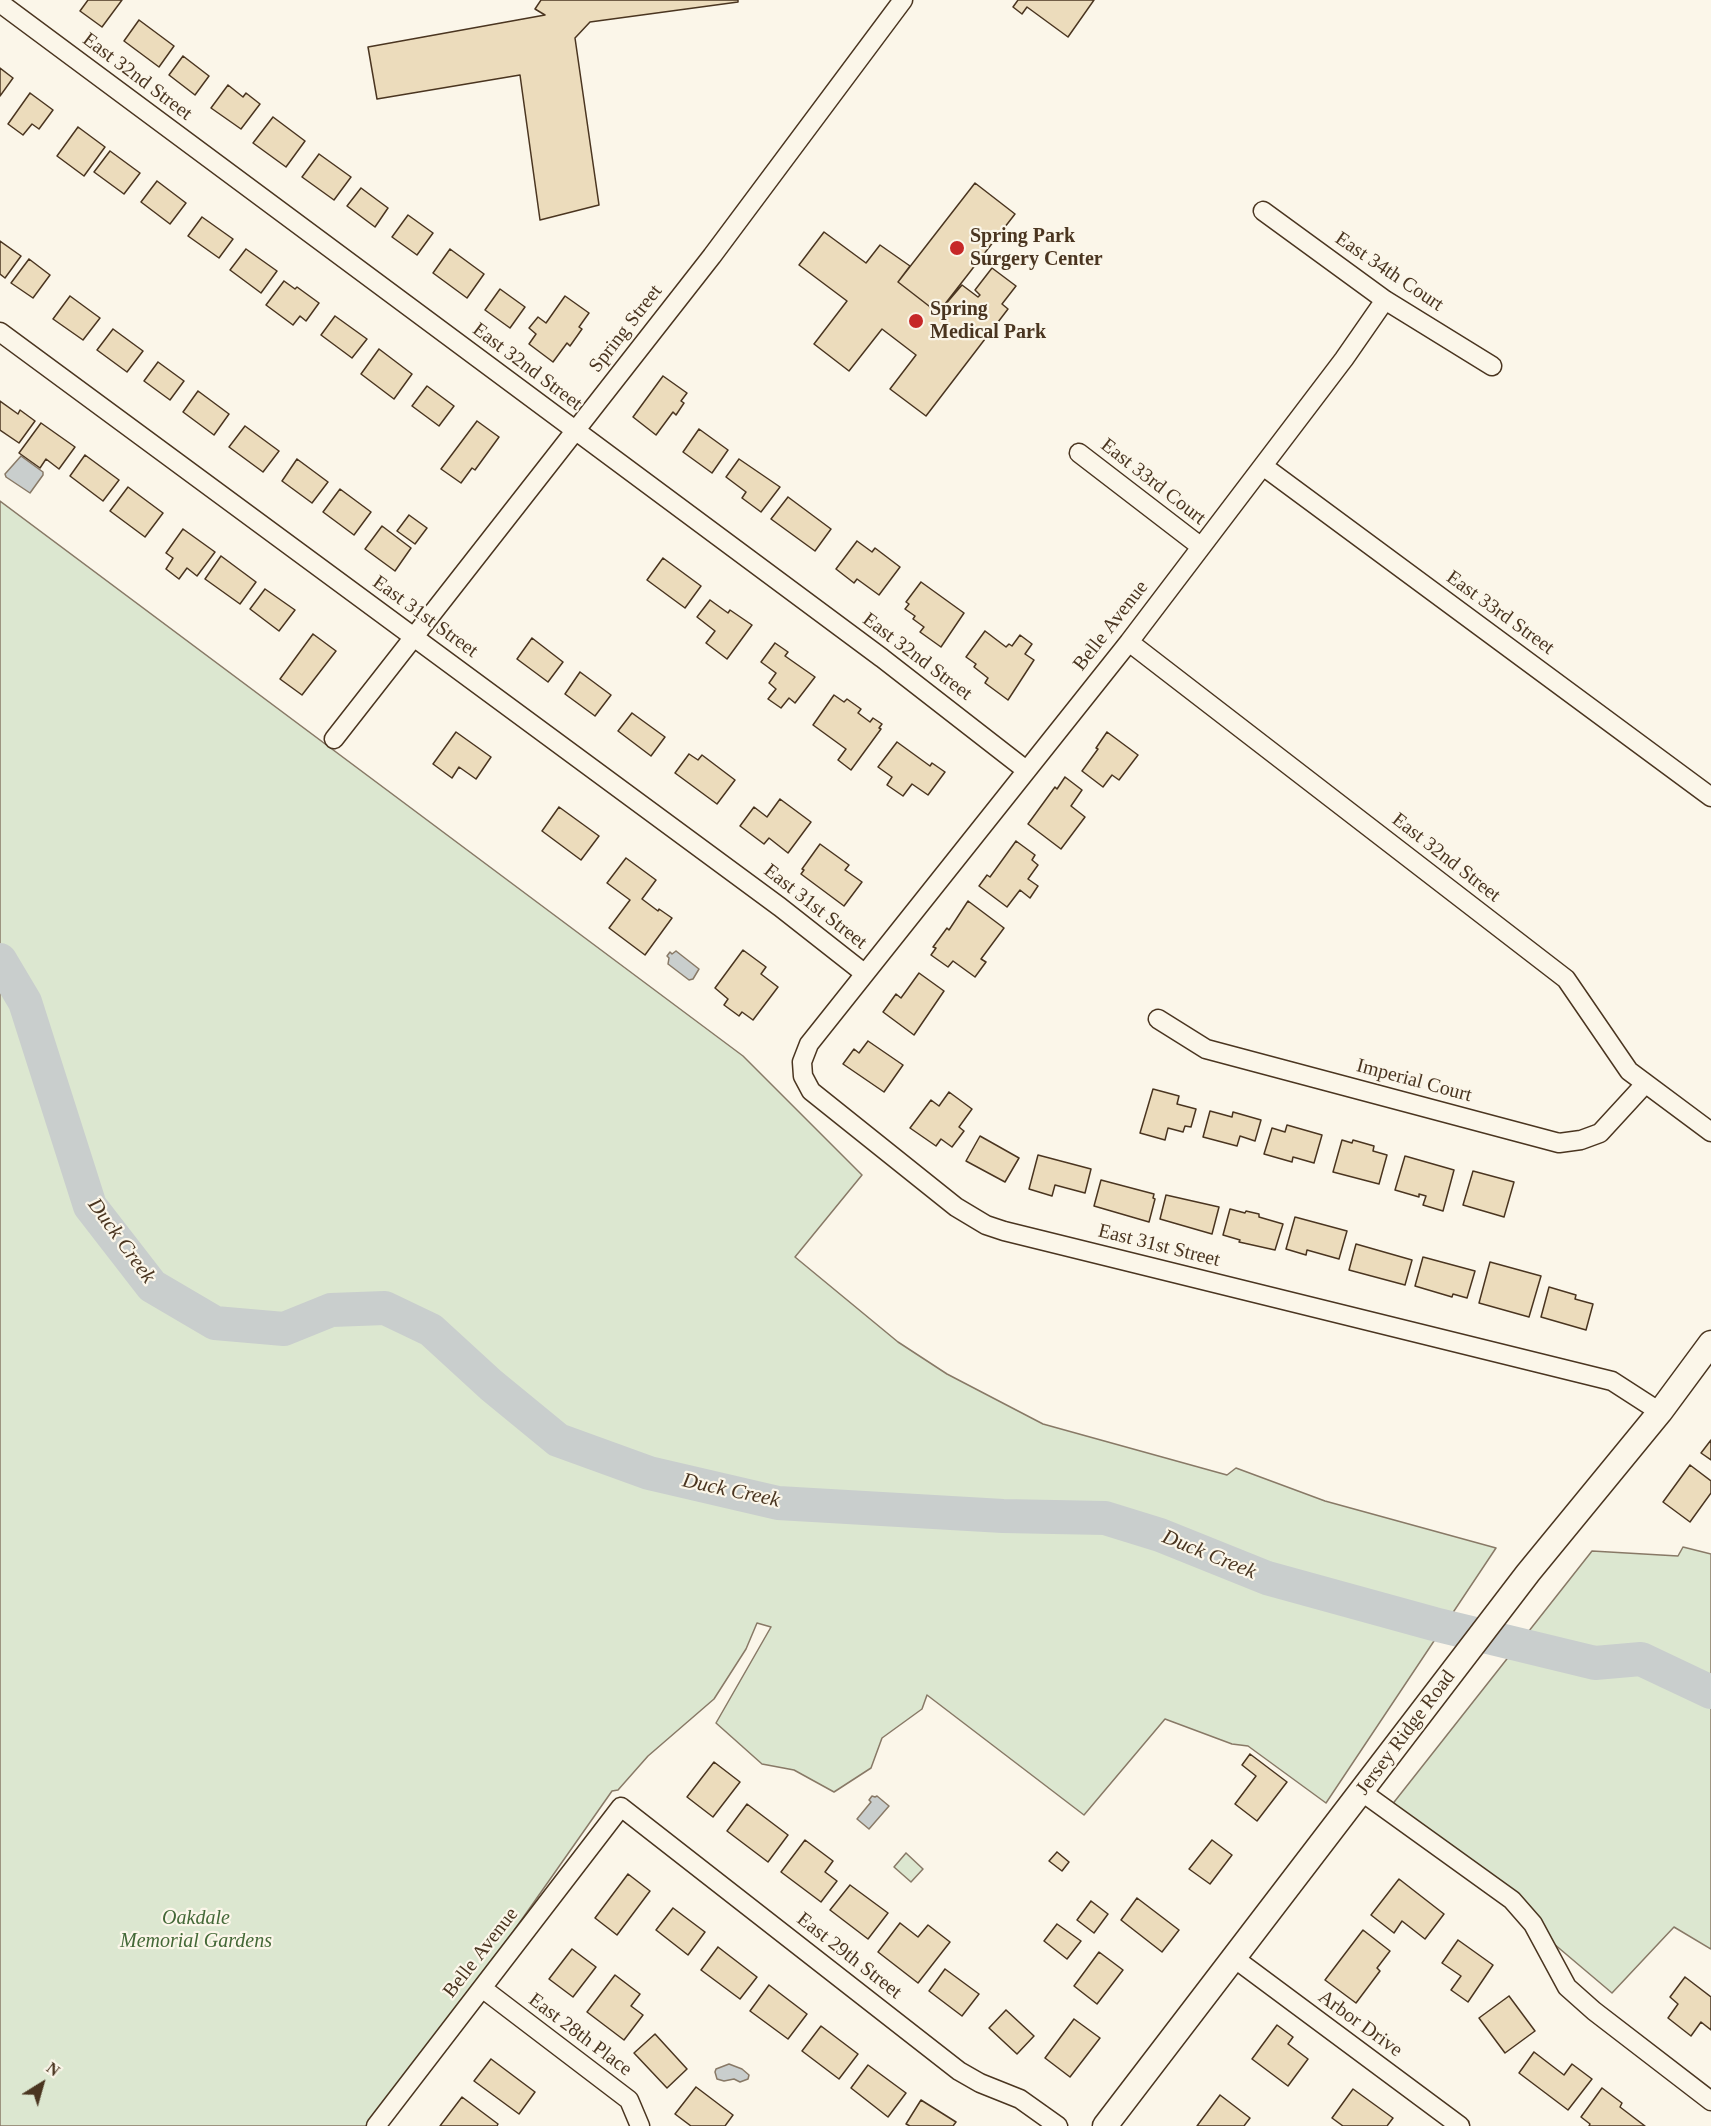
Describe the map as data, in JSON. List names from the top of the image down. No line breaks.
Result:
{"streets":{"street":["East 32nd Street","East 34th Court","Spring Street","East 33rd Court","East 33rd Street","East 31st Street","Belle Avenue","Imperial Court","Jersey Ridge Road","East 29th Street","Arbor Drive","East 28th Place"]},"crossings":[["East 32nd Street","Spring Street"],["East 32nd Street","Belle Avenue"],["East 32nd Street","Imperial Court"],["East 34th Court","Belle Avenue"],["Spring Street","East 31st Street"],["East 33rd Court","Belle Avenue"],["East 33rd Street","Belle Avenue"],["East 31st Street","Belle Avenue"],["East 31st Street","Jersey Ridge Road"],["Belle Avenue","East 29th Street"],["Belle Avenue","East 28th Place"],["Jersey Ridge Road","Arbor Drive"]],"water":["Duck Creek"],"parks":["Oakdale Memorial Gardens"],"places":["Spring Park Surgery Center","Spring Medical Park"],"north":"top right"}
